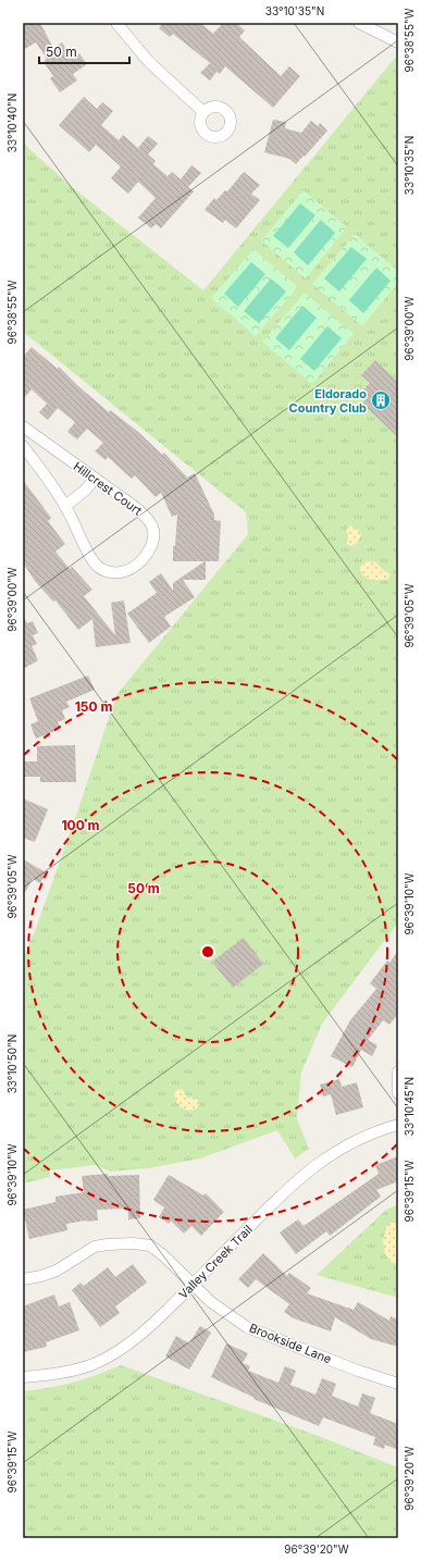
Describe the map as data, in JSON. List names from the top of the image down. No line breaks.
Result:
{"streets":{"street":["Hillcrest Court","Valley Creek Trail","Brookside Lane"]},"crossings":[["Valley Creek Trail","Brookside Lane"]],"places":{"building":["Eldorado Country Club"]},"scale_bar":"50 m","coordinates":["33°10'35\"N","96°38'55\"W","33°10'40\"N","96°39'00\"W","96°39'05\"W","96°39'10\"W","33°10'50\"N","33°10'45\"N","96°39'15\"W","96°39'20\"W"],"rings":["150 m","100 m","50 m"]}
